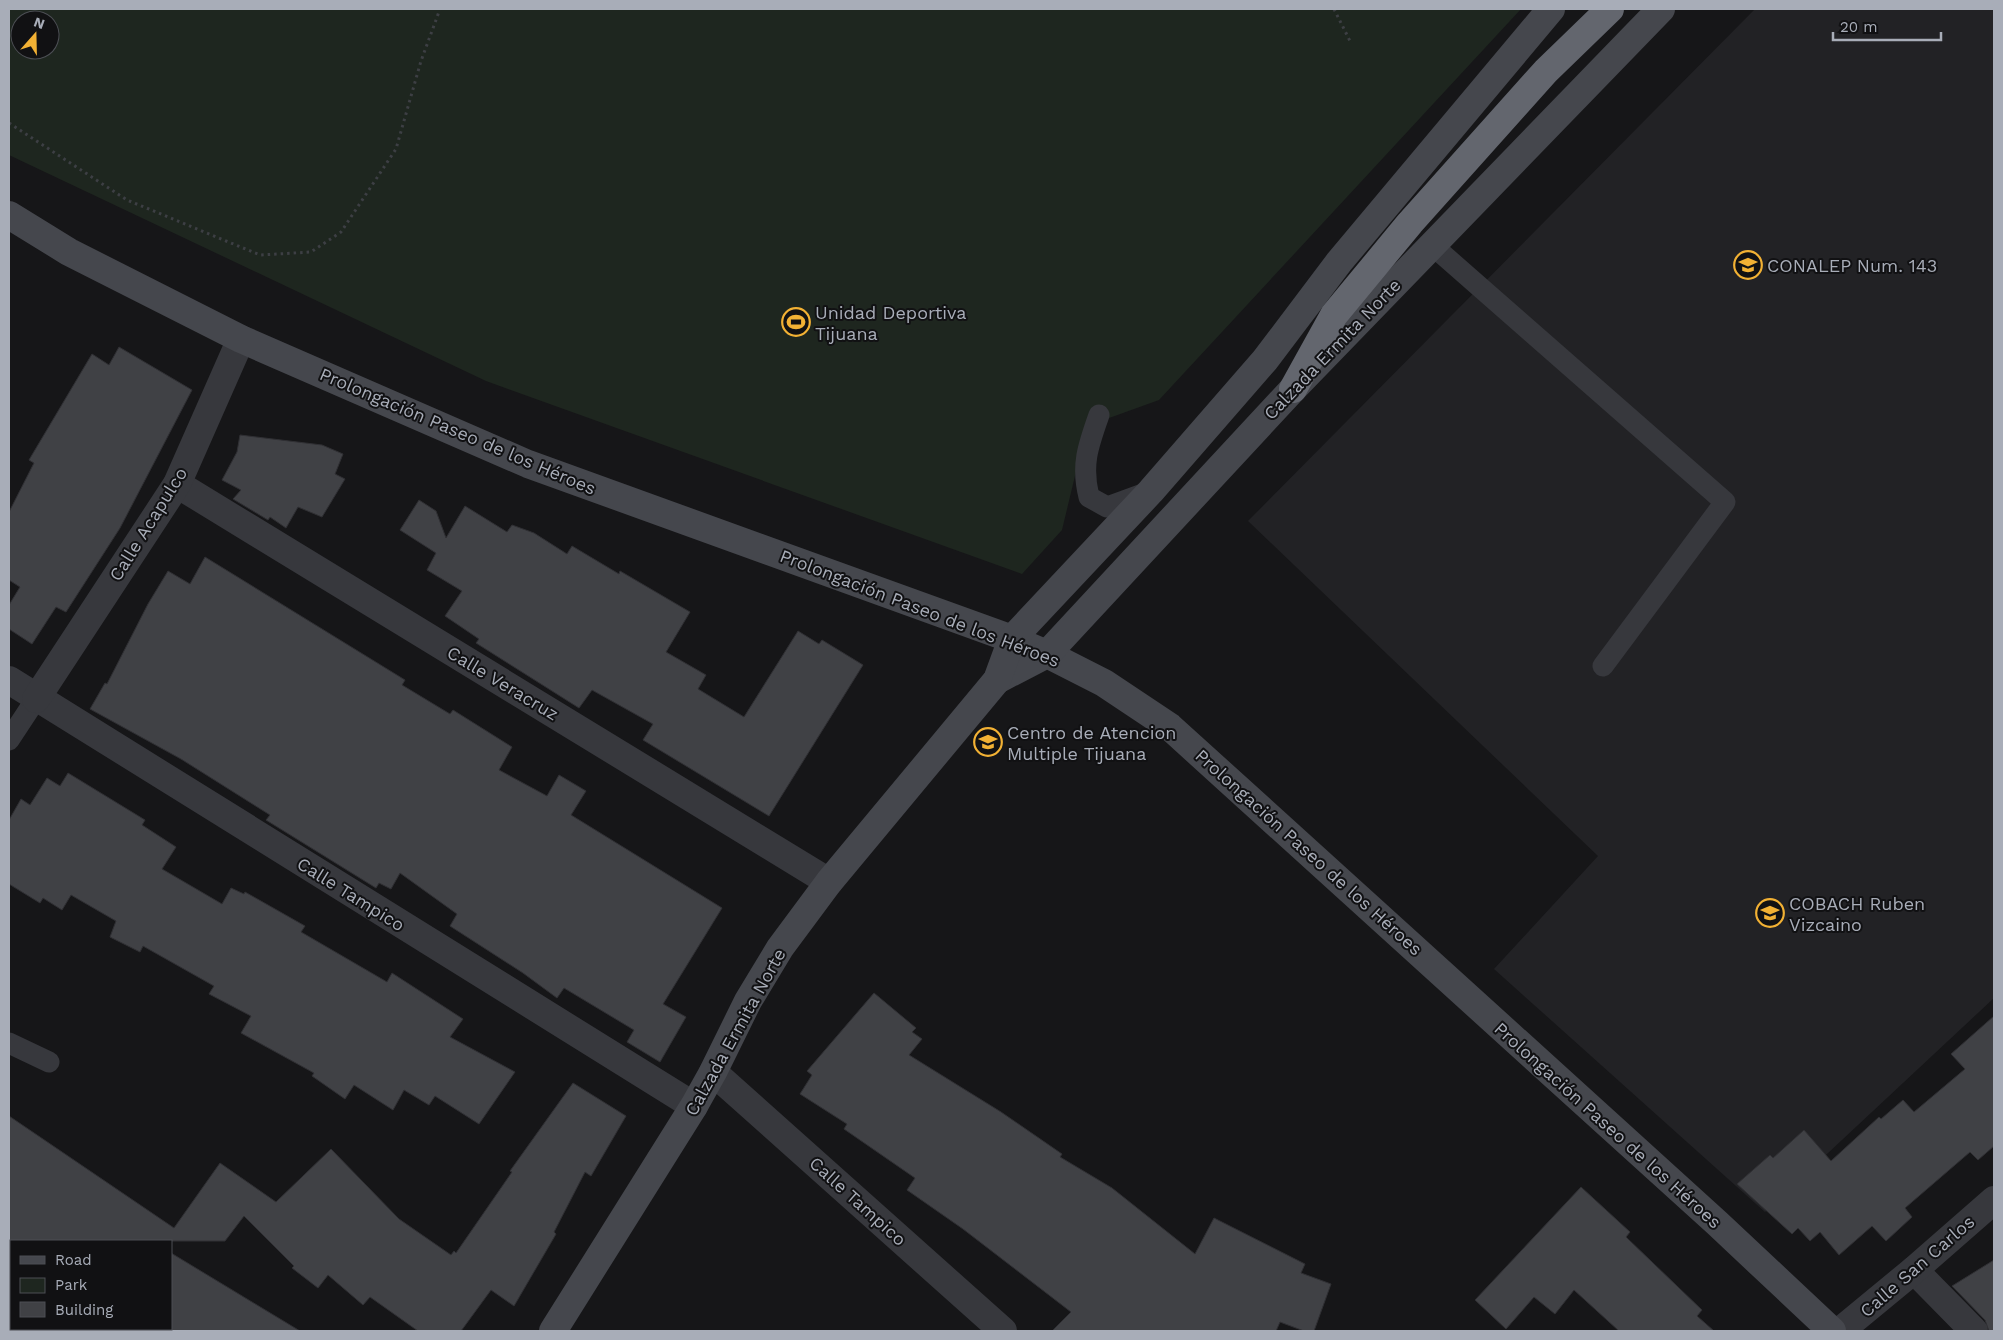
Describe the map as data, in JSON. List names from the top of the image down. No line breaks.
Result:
{"streets":{"main road":["Calzada Ermita Norte","Prolongación Paseo de los Héroes"],"street":["Calle Acapulco","Calle Veracruz","Calle Tampico","Calle San Carlos"]},"crossings":[["Calzada Ermita Norte","Prolongación Paseo de los Héroes"],["Calzada Ermita Norte","Calle Veracruz"],["Calzada Ermita Norte","Calle Tampico"],["Prolongación Paseo de los Héroes","Calle Acapulco"],["Calle Acapulco","Calle Veracruz"],["Calle Acapulco","Calle Tampico"]],"places":{"school or university":["CONALEP Num. 143","Centro de Atencion Multiple Tijuana","COBACH Ruben Vizcaino"],"sports":["Unidad Deportiva Tijuana"]},"legend":["Road","Park","Building"],"scale_bar":"20 m","north":"top"}
